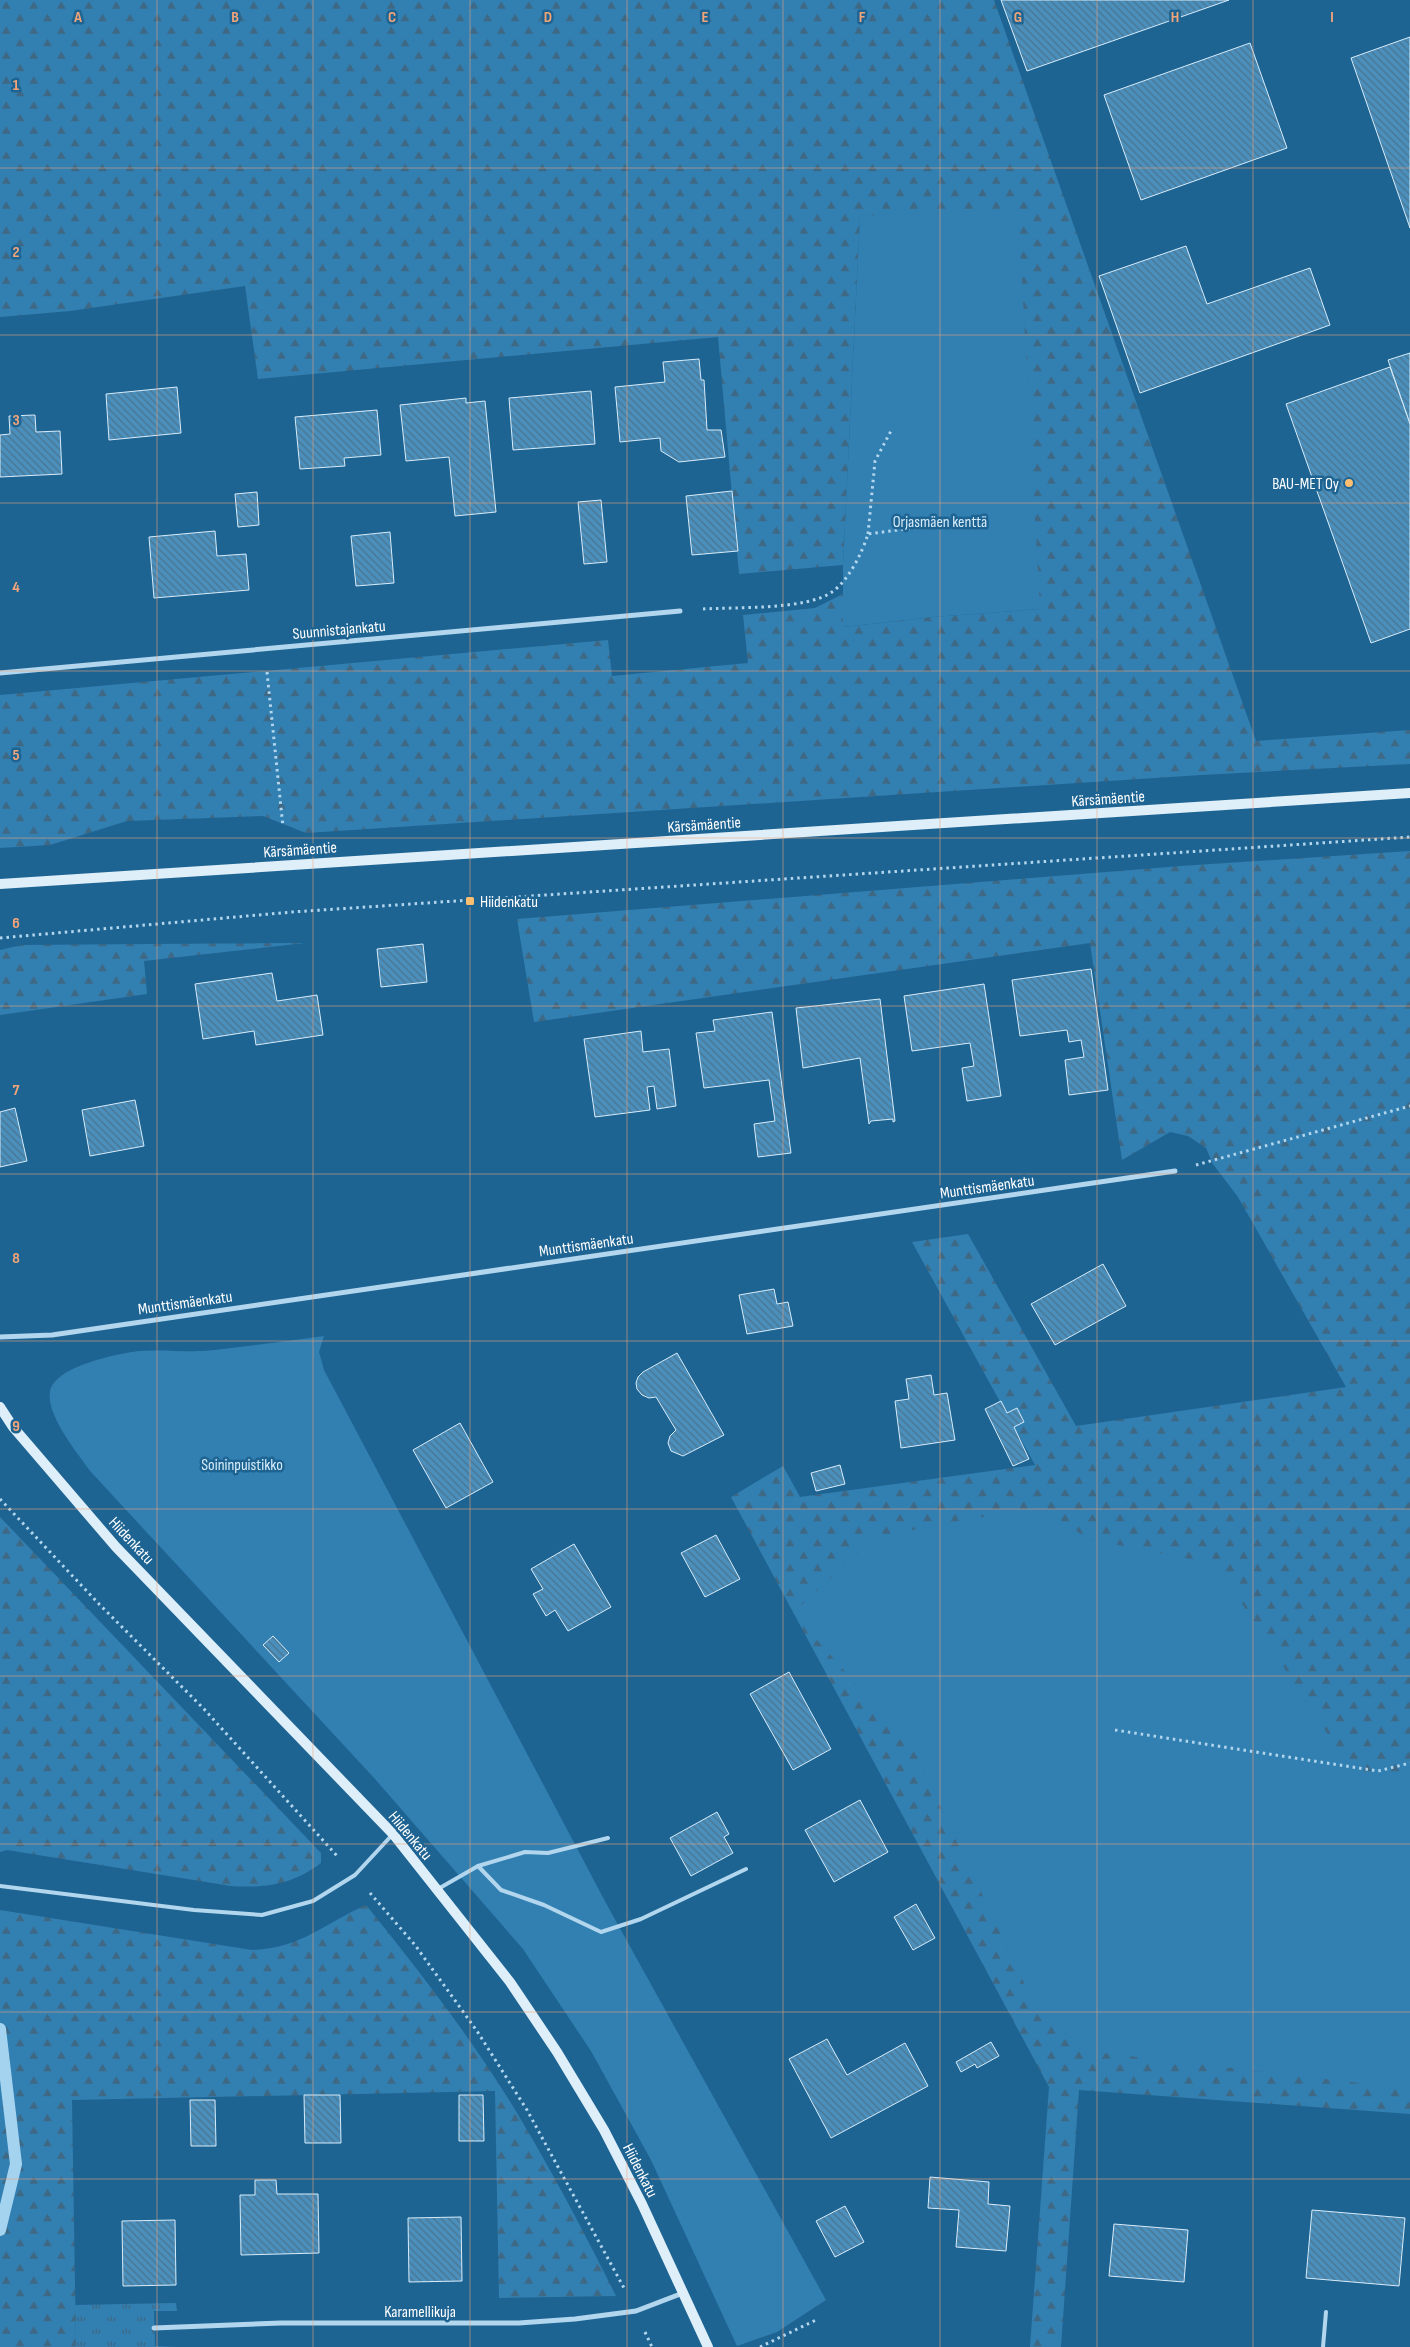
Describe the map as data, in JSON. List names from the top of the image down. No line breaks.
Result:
{"streets":{"street":["Suunnistajankatu","Kärsämäentie","Munttismäenkatu","Hiidenkatu","Karamellikuja"]},"crossings":[["Hiidenkatu","Karamellikuja"]],"parks":["Orjasmäen kenttä","Soininpuistikko"],"places":{"other":["BAU-MET Oy"],"transit":["Hiidenkatu"]},"grid":{"columns":["A","B","C","D","E","F","G","H","I"],"rows":["1","2","3","4","5","6","7","8","9"]}}
